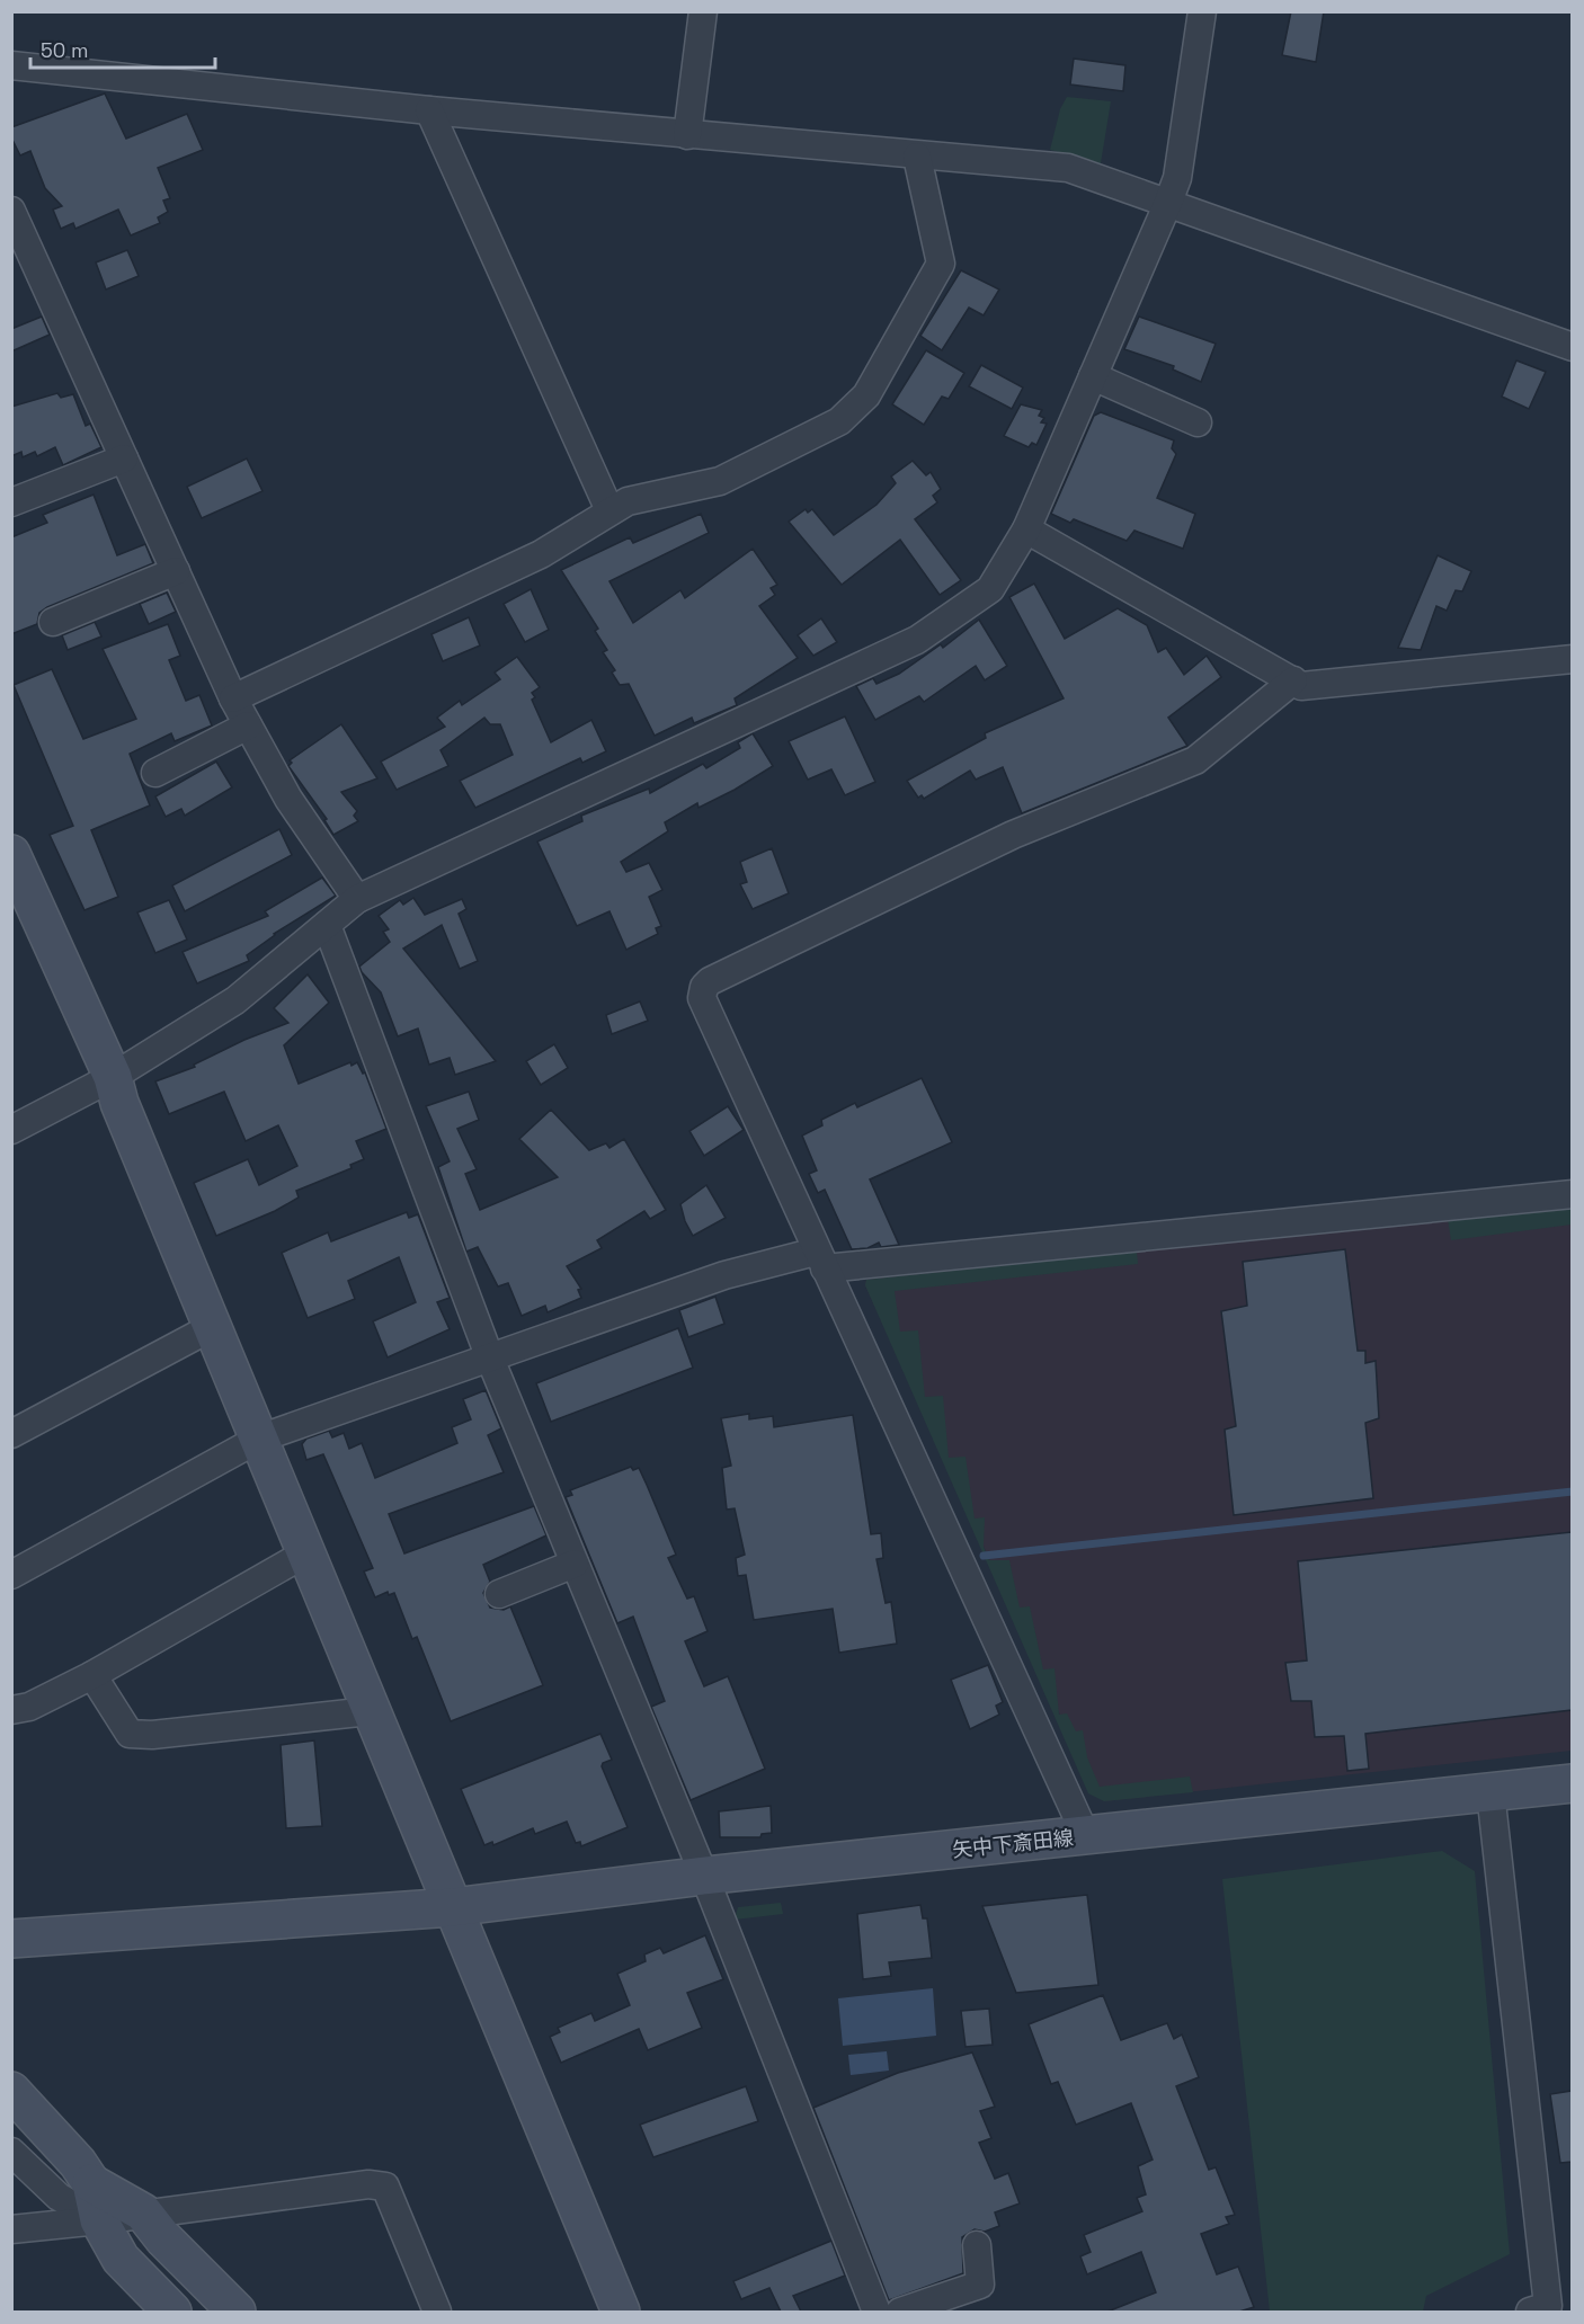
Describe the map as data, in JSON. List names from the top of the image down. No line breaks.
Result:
{"streets":{"street":["矢中下斎田線"]},"scale_bar":"50 m"}
